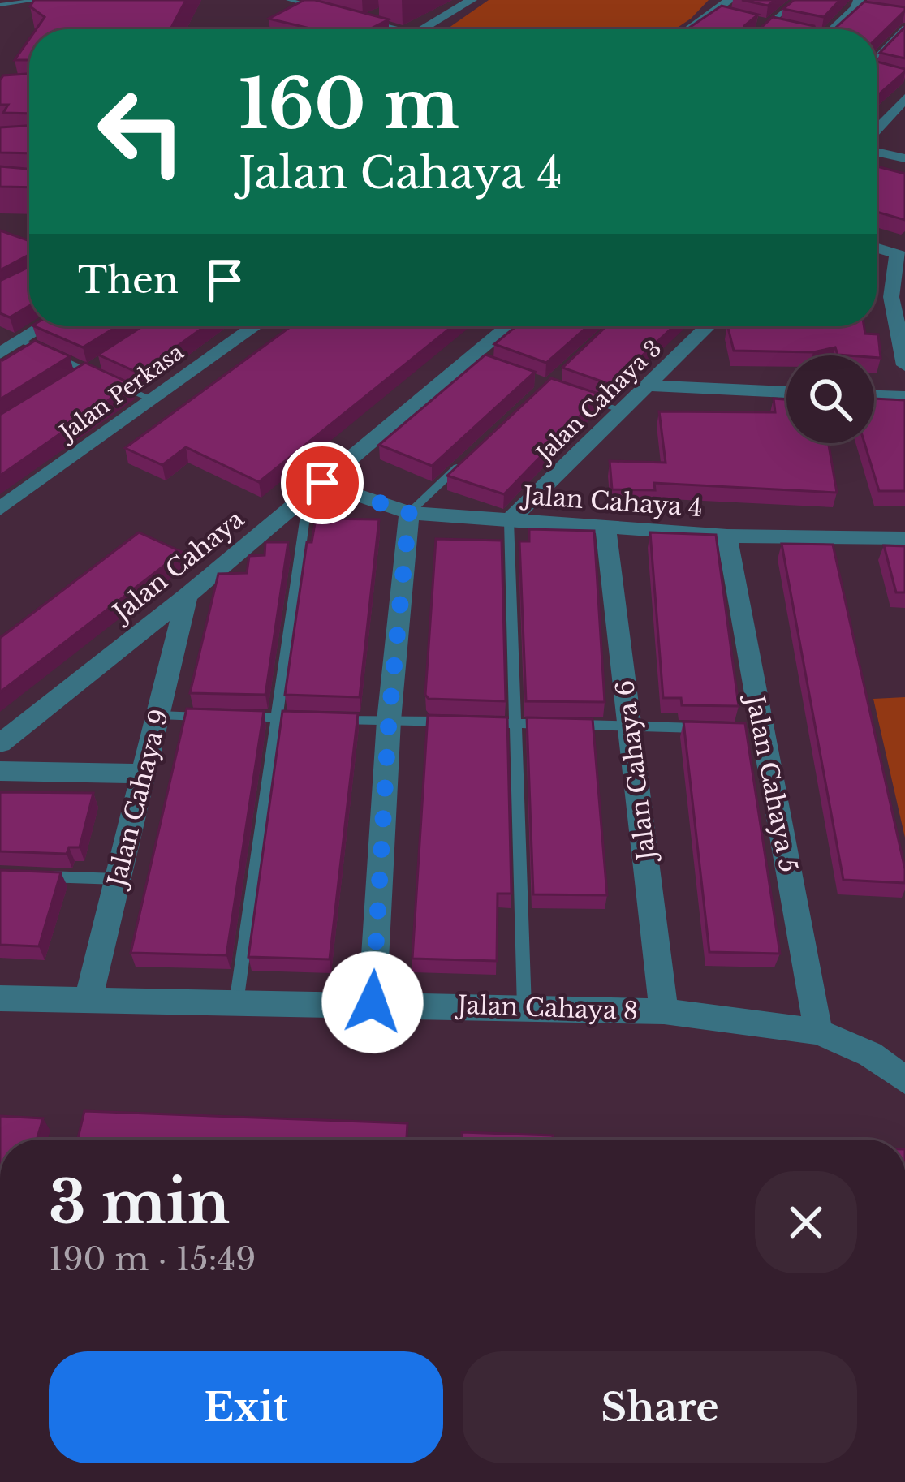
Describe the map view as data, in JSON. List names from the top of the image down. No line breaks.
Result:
{"streets":{"street":["Jalan Perkasa","Jalan Cahaya 3","Jalan Cahaya 4","Jalan Cahaya","Jalan Cahaya 6","Jalan Cahaya 5","Jalan Cahaya 9","Jalan Cahaya 8"]},"crossings":[["Jalan Cahaya 3","Jalan Cahaya 4"],["Jalan Cahaya 4","Jalan Cahaya"],["Jalan Cahaya 4","Jalan Cahaya 6"],["Jalan Cahaya 4","Jalan Cahaya 5"],["Jalan Cahaya","Jalan Cahaya 9"],["Jalan Cahaya 6","Jalan Cahaya 8"],["Jalan Cahaya 5","Jalan Cahaya 8"],["Jalan Cahaya 9","Jalan Cahaya 8"]],"page":{"turn":["160 m","Jalan Cahaya 4"],"then":"Then","heading":["3 min","190 m · 15:49"],"buttons":["Exit","Share"]}}
